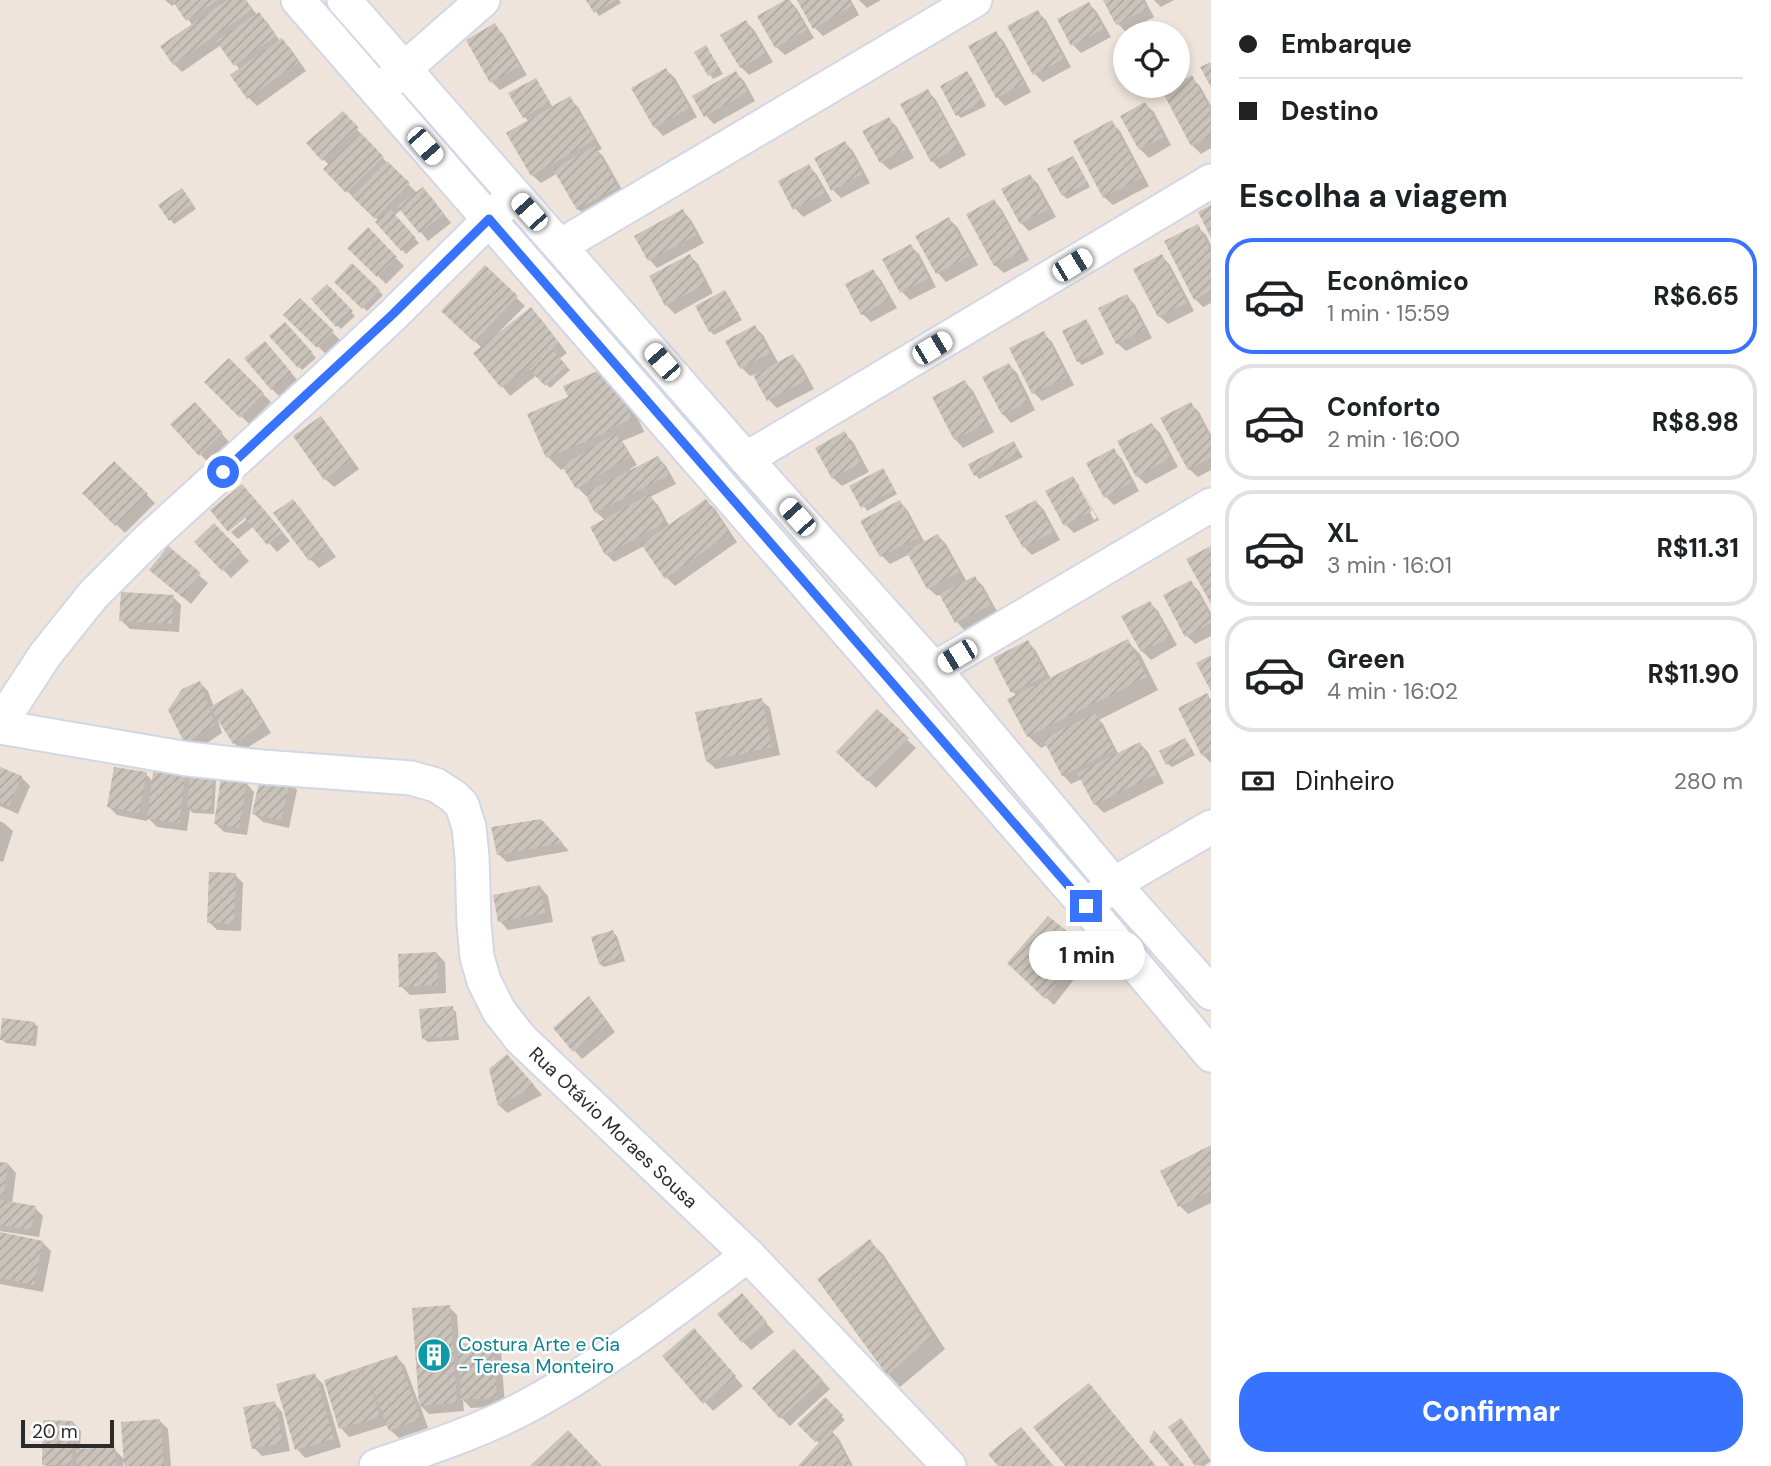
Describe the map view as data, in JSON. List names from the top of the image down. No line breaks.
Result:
{"streets":{"street":["Rua Otávio Moraes Sousa"]},"places":{"building":["Costura Arte e Cia - Teresa Monteiro"]},"scale_bar":"20 m","page":{"banner":["Embarque","Destino"],"heading":"Escolha a viagem","list":[{"name":"Econômico","note":"1 min · 15:59","value":"R$6.65"},{"name":"Conforto","note":"2 min · 16:00","value":"R$8.98"},{"name":"XL","note":"3 min · 16:01","value":"R$11.31"},{"name":"Green","note":"4 min · 16:02","value":"R$11.90"}],"pay":["Dinheiro","280 m"],"bubble":"1 min","buttons":"Confirmar","scale":"20 m"}}
